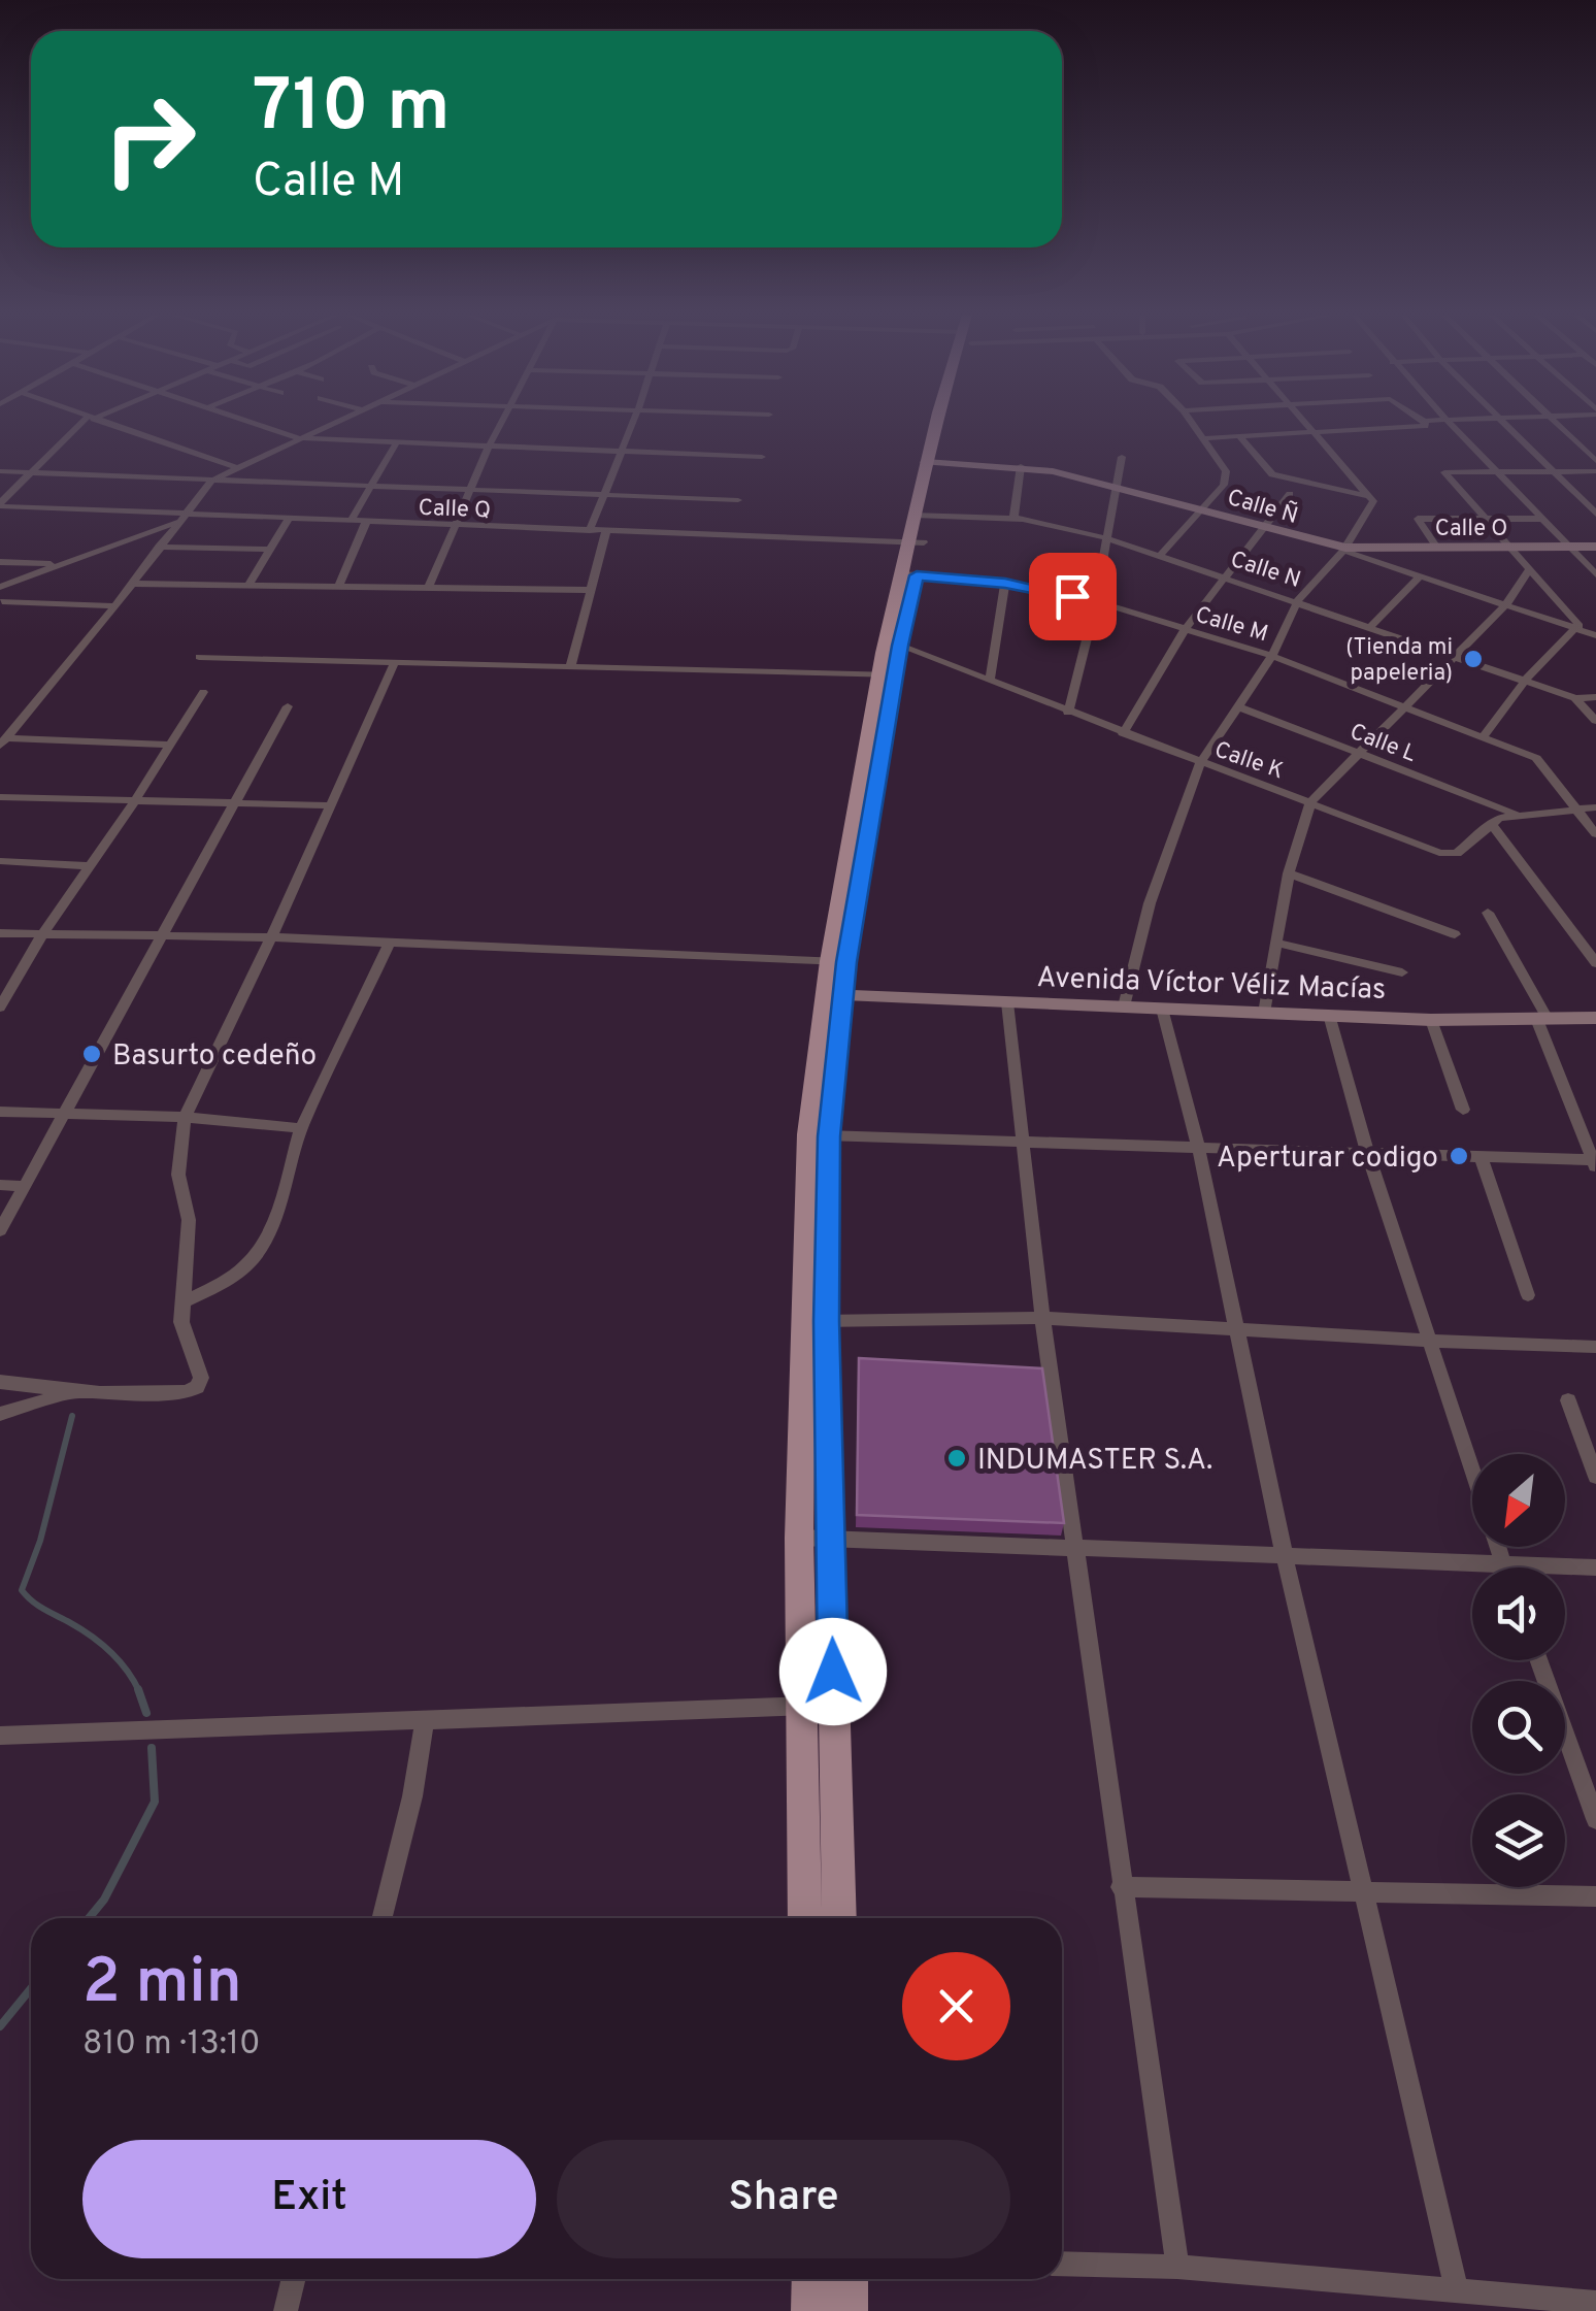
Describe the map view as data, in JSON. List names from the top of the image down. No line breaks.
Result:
{"streets":{"street":["Calle Ñ","Calle Q","Calle O","Calle N","Calle M","Calle L","Calle K","Avenida Víctor Véliz Macías"]},"crossings":[["Calle Ñ","Calle O"],["Calle M","Calle K"],["Calle L","Calle K"]],"places":["(Tienda mi papeleria)","Basurto cedeño","Aperturar codigo","INDUMASTER S.A."],"north":"bottom left","page":{"turn":["710 m","Calle M"],"heading":["2 min","810 m · 13:10"],"buttons":["Exit","Share"]}}
